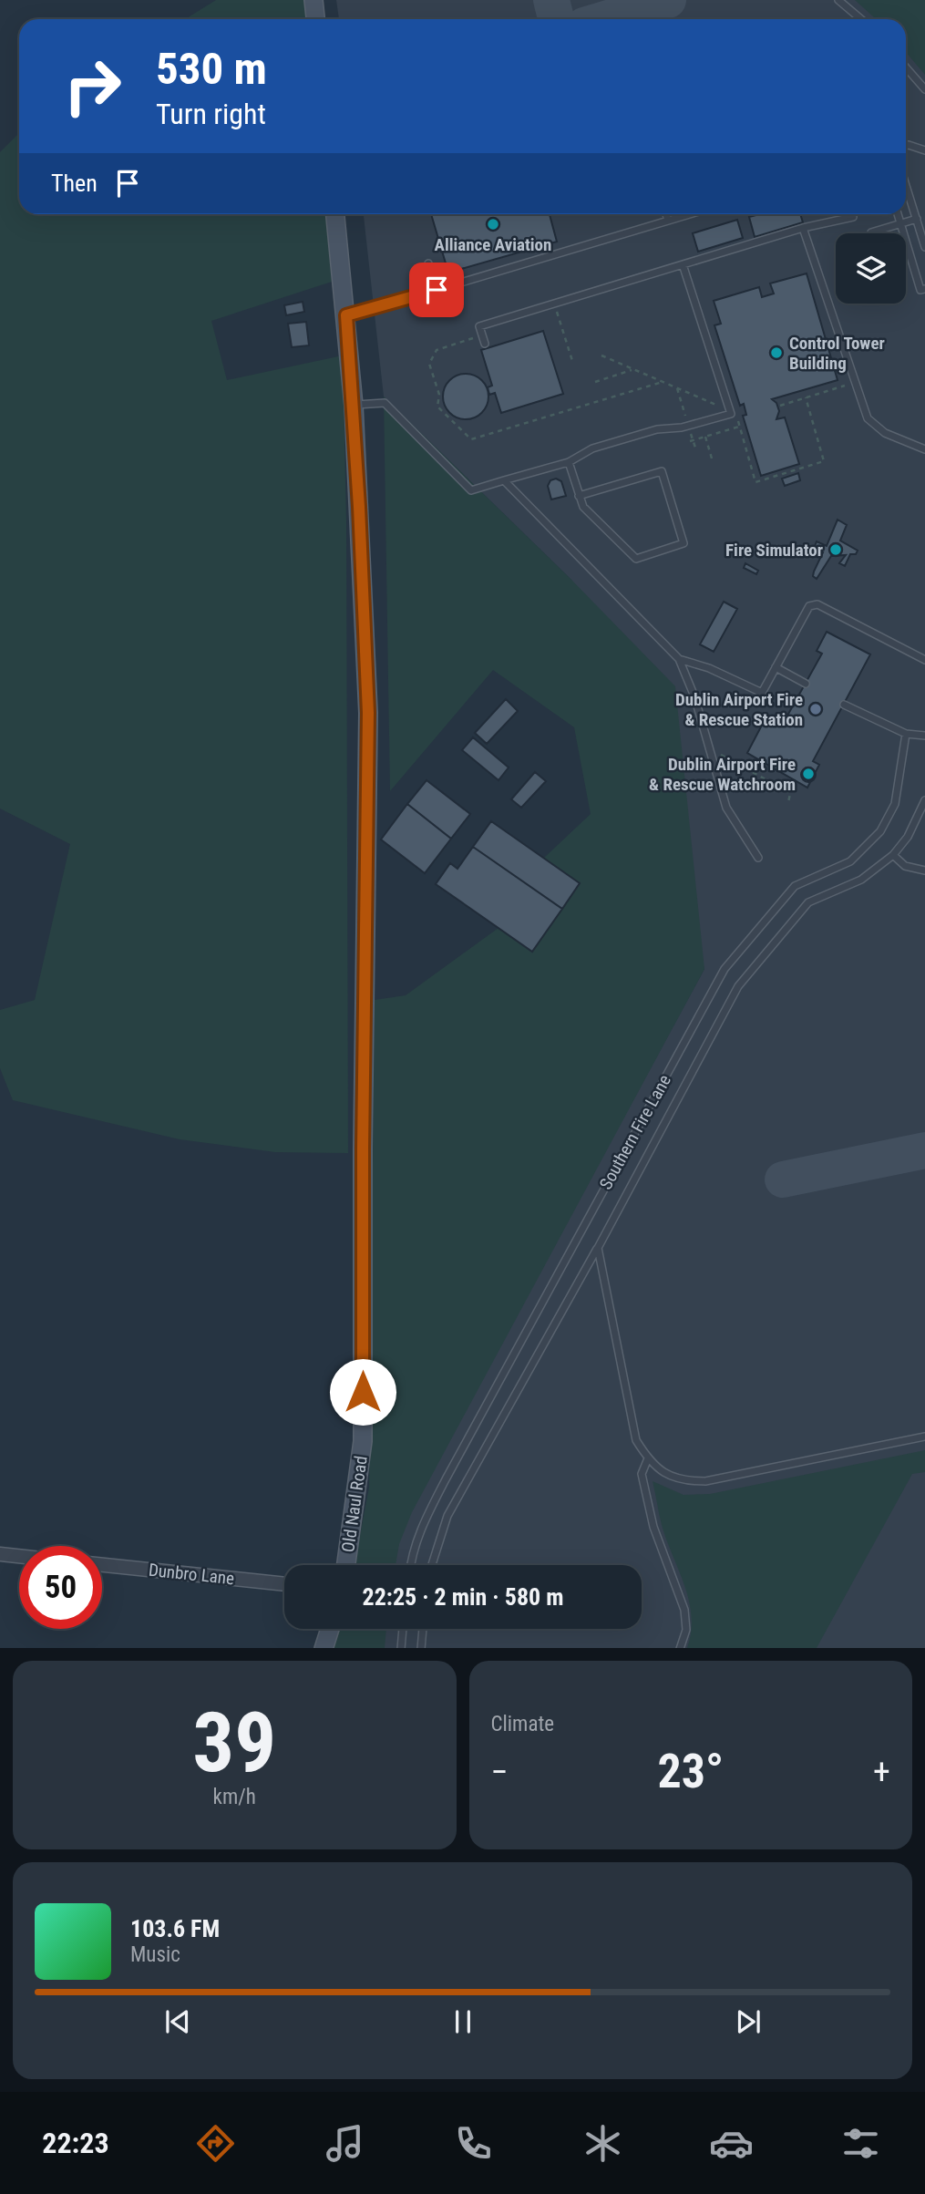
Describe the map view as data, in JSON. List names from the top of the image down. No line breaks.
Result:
{"streets":{"main road":["Old Naul Road"],"street":["Dunbro Lane"],"lane":["Southern Fire Lane"]},"places":["Alliance Aviation","Control Tower Building","Fire Simulator","Dublin Airport Fire & Rescue Station","Dublin Airport Fire & Rescue Watchroom"],"page":{"turn":["530 m","Turn right"],"then":"Then","limit":"50","trip":"22:25 · 2 min · 580 m","tile":[["39","km/h"],"Climate"],"heat":["−","23°","+"],"song":["103.6 FM","Music"],"tabs":"22:23"}}
